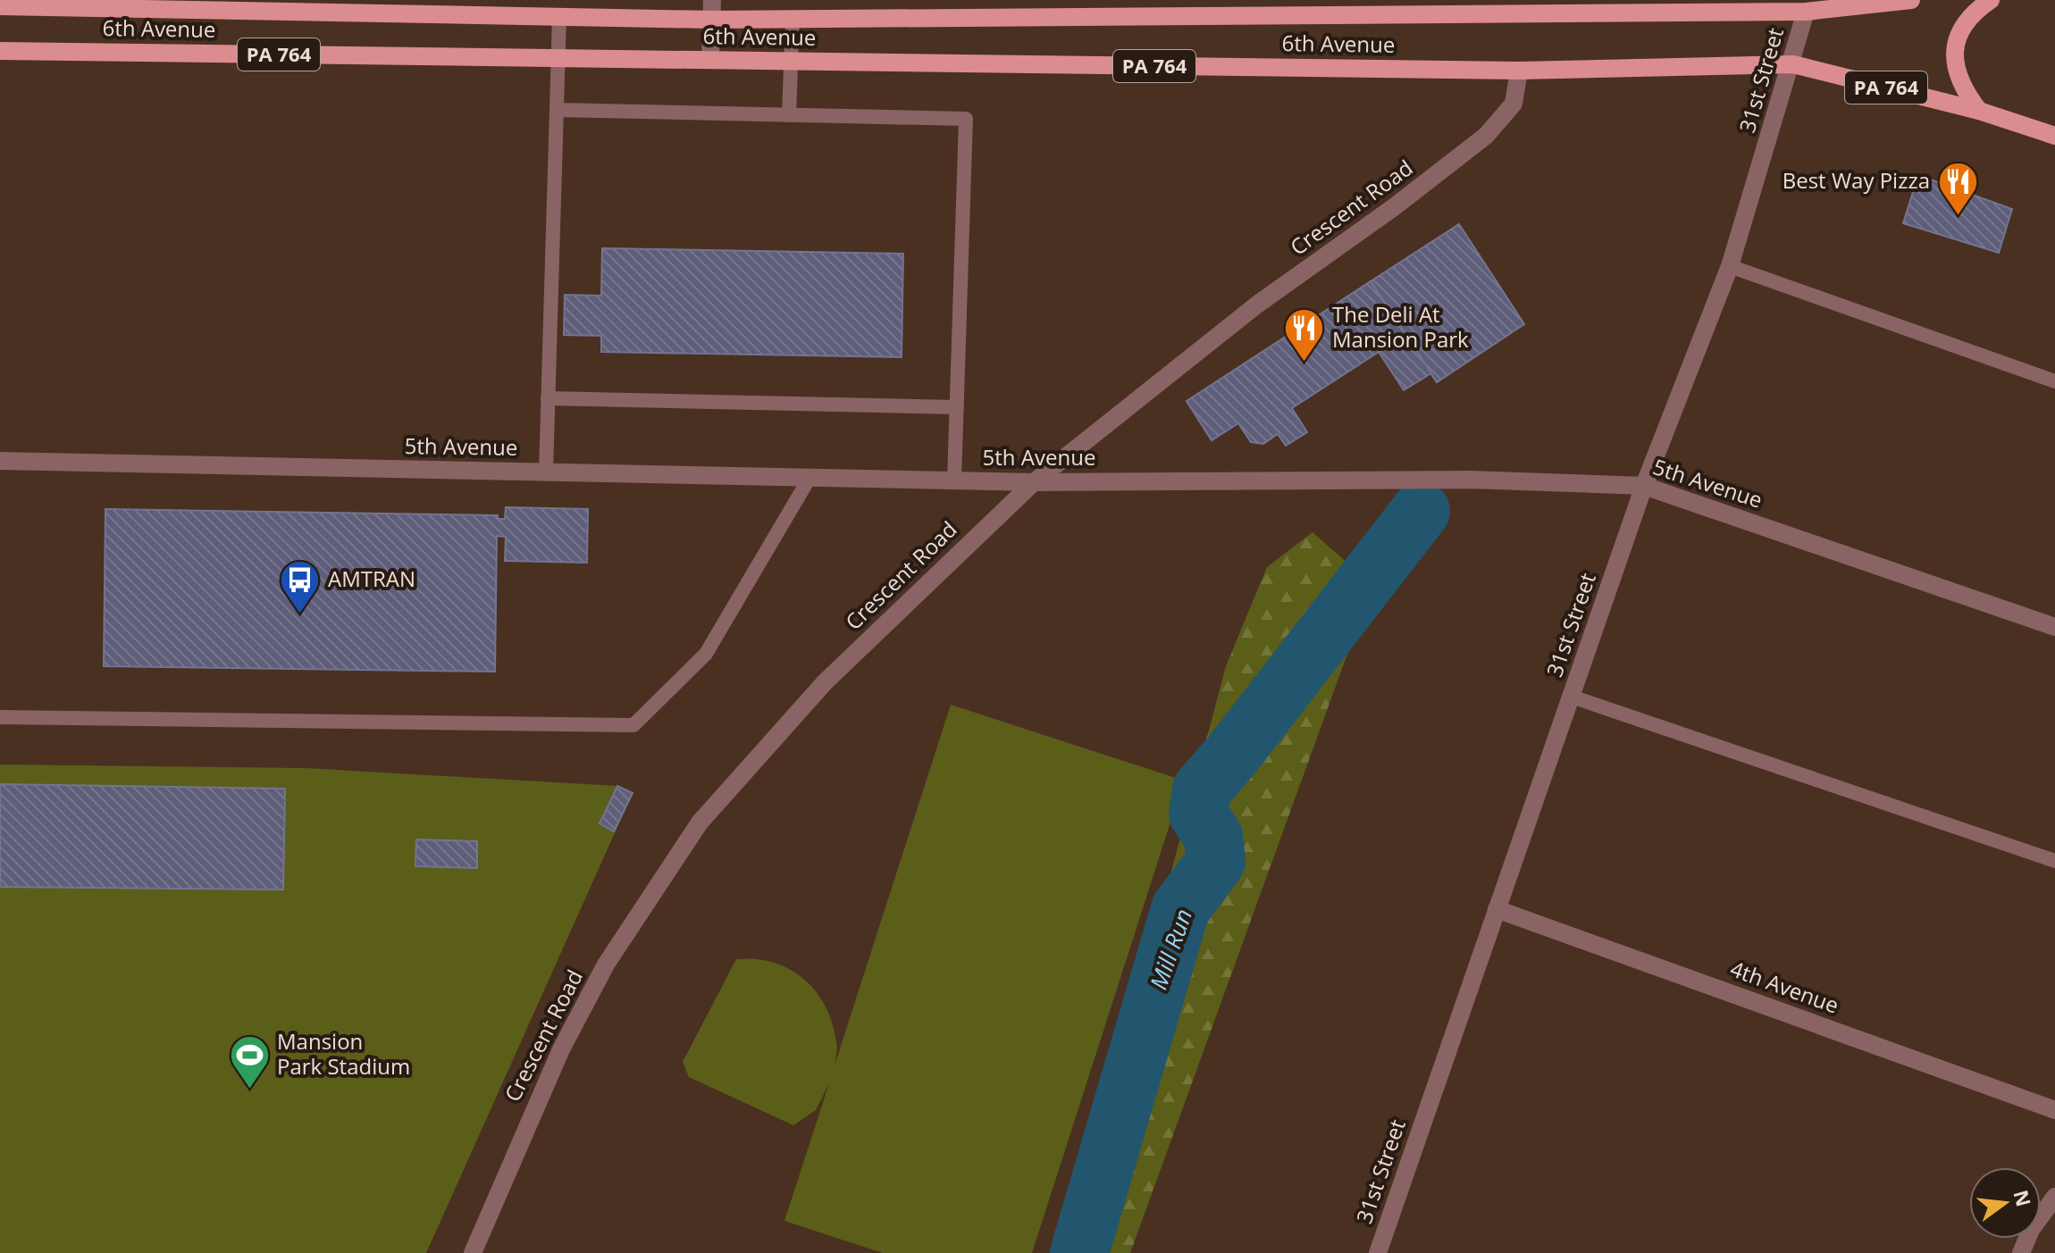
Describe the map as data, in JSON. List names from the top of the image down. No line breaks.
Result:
{"streets":{"main road":["6th Avenue","PA 764"],"street":["31st Street","Crescent Road","5th Avenue","4th Avenue"]},"crossings":[["6th Avenue","PA 764"],["6th Avenue","31st Street"],["6th Avenue","Crescent Road"],["PA 764","31st Street"],["PA 764","Crescent Road"],["31st Street","5th Avenue"],["31st Street","4th Avenue"],["Crescent Road","5th Avenue"]],"water":["Mill Run"],"places":{"restaurant":["Best Way Pizza","The Deli At Mansion Park"],"bus stop":["AMTRAN"],"sports":["Mansion Park Stadium"]},"north":"right"}
